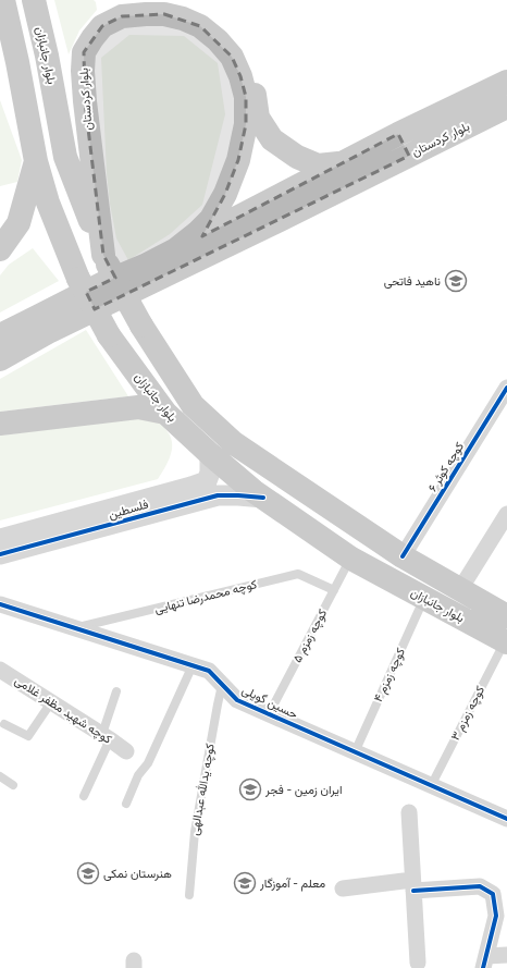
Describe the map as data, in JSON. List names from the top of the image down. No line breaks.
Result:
{"streets":{"main road":["بلوار جانبازان","بلوار کردستان"],"street":["کوچه کوثر ۶","فلسطین","حسین گویلی","کوچه شهید مظفر غلامی"],"lane":["کوچه محمدرضا تنهایی","کوچه زمزم ۵","کوچه زمزم ۴","کوچه زمزم ۳","کوچه یدالله عبدالهی"]},"crossings":[["بلوار جانبازان","بلوار کردستان"],["بلوار جانبازان","کوچه کوثر ۶"],["بلوار جانبازان","فلسطین"],["بلوار جانبازان","کوچه زمزم ۵"],["بلوار جانبازان","کوچه زمزم ۴"],["بلوار جانبازان","کوچه زمزم ۳"],["کوچه محمدرضا تنهایی","کوچه زمزم ۵"],["کوچه محمدرضا تنهایی","حسین گویلی"],["کوچه زمزم ۵","حسین گویلی"],["کوچه زمزم ۴","حسین گویلی"],["حسین گویلی","کوچه زمزم ۳"],["حسین گویلی","کوچه یدالله عبدالهی"]],"places":{"school or university":["ناهید فاتحی","ایران زمین - فجر","هنرستان نمکی","معلم - آموزگار"]}}
